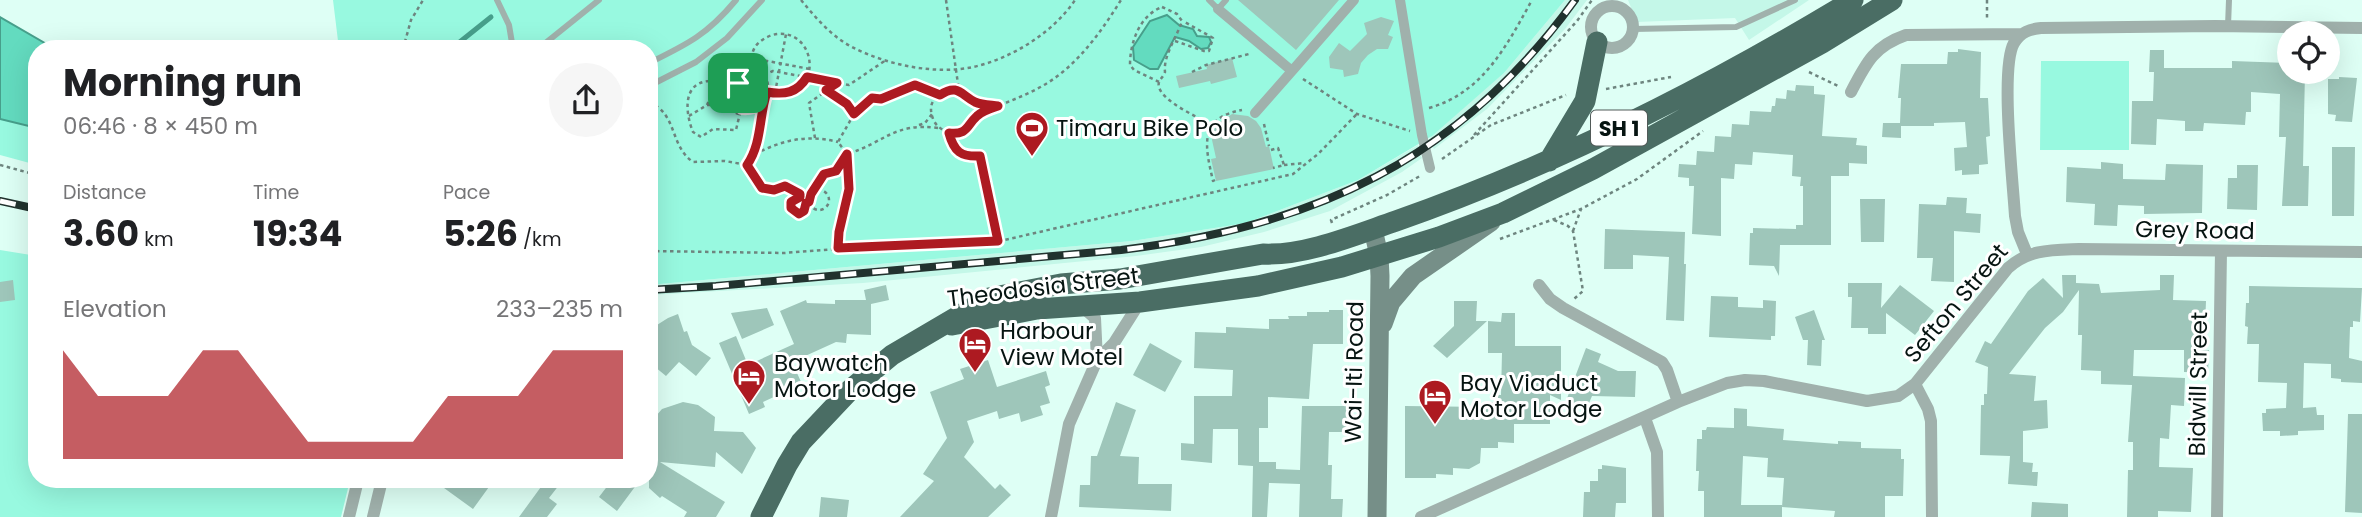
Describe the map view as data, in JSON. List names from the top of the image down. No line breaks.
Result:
{"streets":{"highway":["SH 1","Theodosia Street"],"main road":["Wai-Iti Road"],"street":["Grey Road","Sefton Street","Bidwill Street"]},"crossings":[["SH 1","Theodosia Street"],["Grey Road","Sefton Street"],["Grey Road","Bidwill Street"],["Theodosia Street","Wai-Iti Road"]],"places":{"sports":["Timaru Bike Polo"],"hotel":["Harbour View Motel","Baywatch Motor Lodge","Bay Viaduct Motor Lodge"]},"page":{"heading":["Morning run","06:46 · 8 × 450 m"],"stats":[["Distance","3.60 km"],["Time","19:34"],["Pace","5:26 /km"]],"chart":["Elevation","233–235 m"]}}
